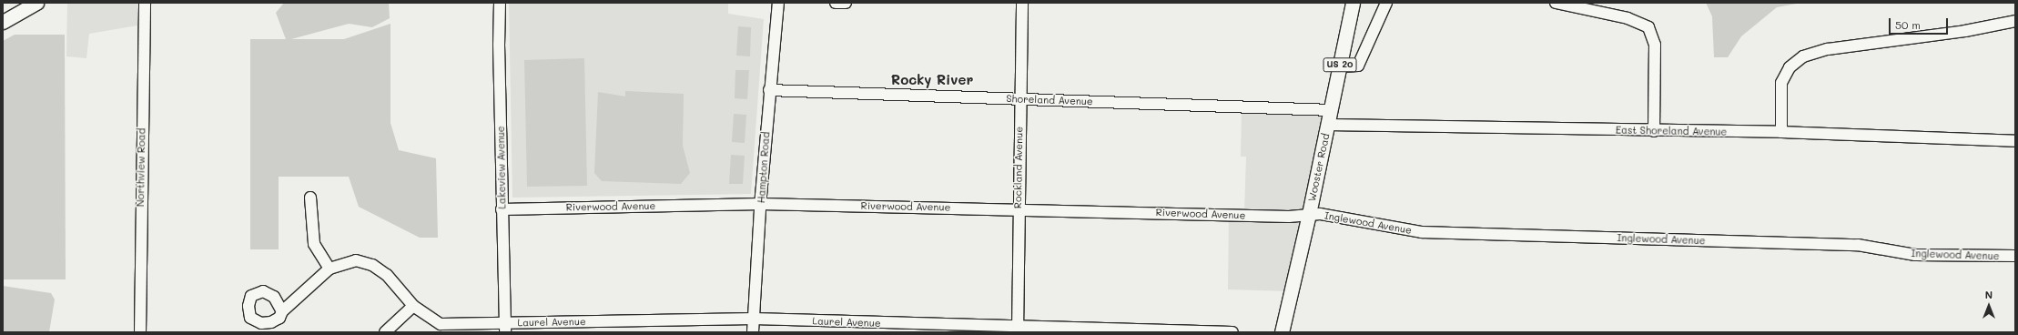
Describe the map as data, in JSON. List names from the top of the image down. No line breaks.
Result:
{"streets":{"main road":["US 20","Wooster Road"],"street":["Shoreland Avenue","East Shoreland Avenue","Northview Road","Lakeview Avenue","Hampton Road","Rockland Avenue","Riverwood Avenue","Inglewood Avenue","Laurel Avenue"]},"crossings":[["Shoreland Avenue","Hampton Road"],["Shoreland Avenue","Rockland Avenue"],["Shoreland Avenue","Wooster Road"],["East Shoreland Avenue","Wooster Road"],["Lakeview Avenue","Riverwood Avenue"],["Lakeview Avenue","Laurel Avenue"],["Hampton Road","Riverwood Avenue"],["Hampton Road","Laurel Avenue"],["Rockland Avenue","Riverwood Avenue"],["Rockland Avenue","Laurel Avenue"],["Wooster Road","Riverwood Avenue"],["Wooster Road","Inglewood Avenue"],["Riverwood Avenue","Inglewood Avenue"]],"districts":["Rocky River"],"scale_bar":"50 m","north":"top"}
